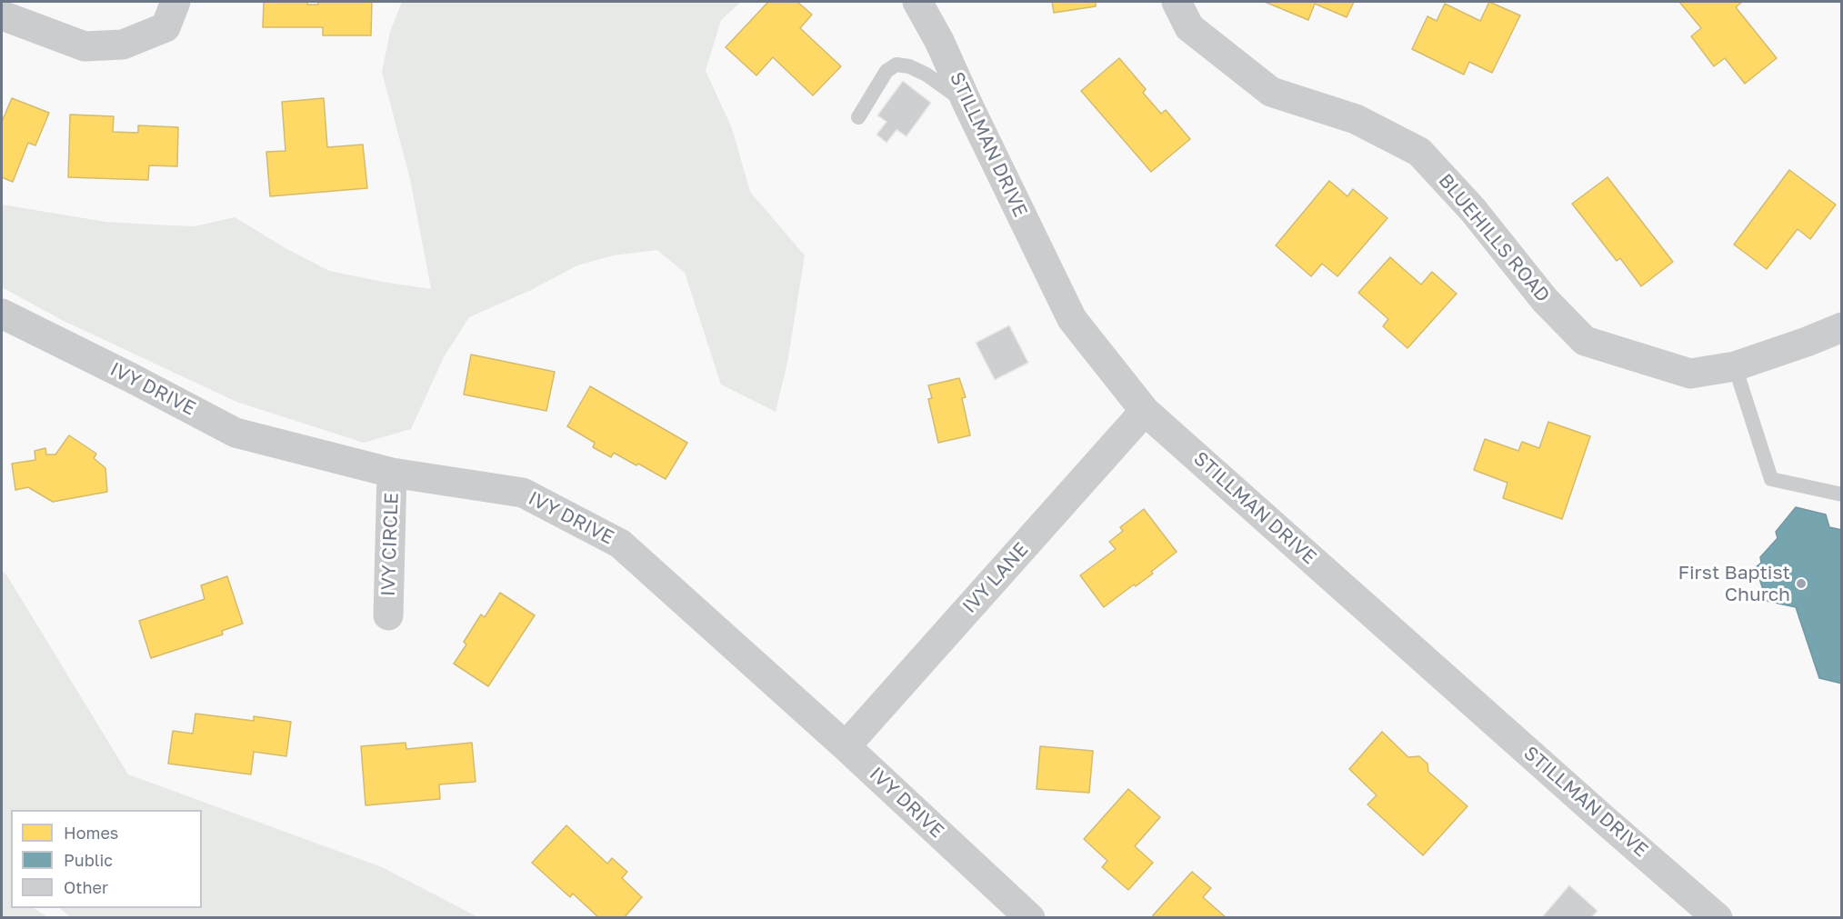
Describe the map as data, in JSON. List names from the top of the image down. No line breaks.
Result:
{"streets":{"street":["STILLMAN DRIVE","BLUEHILLS ROAD","IVY DRIVE","IVY CIRCLE","IVY LANE"]},"crossings":[["STILLMAN DRIVE","IVY LANE"],["IVY DRIVE","IVY CIRCLE"],["IVY DRIVE","IVY LANE"]],"places":["First Baptist Church"],"legend":["Homes","Public","Other"]}
